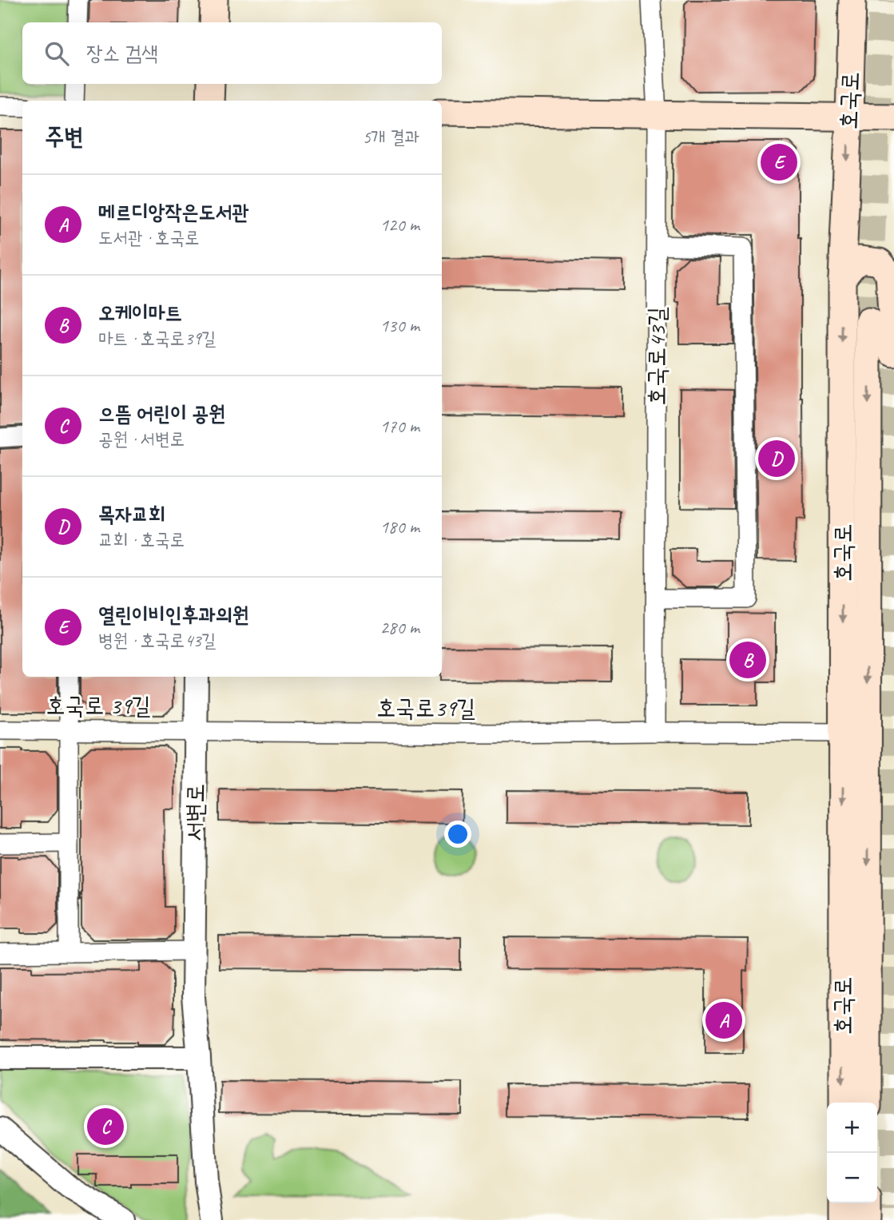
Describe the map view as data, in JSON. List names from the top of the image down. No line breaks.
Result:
{"streets":{"main road":["호국로"],"street":["호국로43길","호국로 39길","호국로39길","서변로"]},"crossings":[["호국로","호국로39길"],["호국로 39길","호국로39길"],["호국로 39길","서변로"],["호국로39길","서변로"]],"one_way":["호국로"],"page":{"search":"장소 검색","heading":["주변","5개 결과"],"pins":["E","D","B","A","C"],"list":[{"mark":"A","name":"메르디앙작은도서관","note":"도서관 · 호국로","value":"120 m"},{"mark":"B","name":"오케이마트","note":"마트 · 호국로39길","value":"130 m"},{"mark":"C","name":"으뜸 어린이 공원","note":"공원 · 서변로","value":"170 m"},{"mark":"D","name":"목자교회","note":"교회 · 호국로","value":"180 m"},{"mark":"E","name":"열린이비인후과의원","note":"병원 · 호국로43길","value":"280 m"}],"map_buttons":["+","−"]}}
